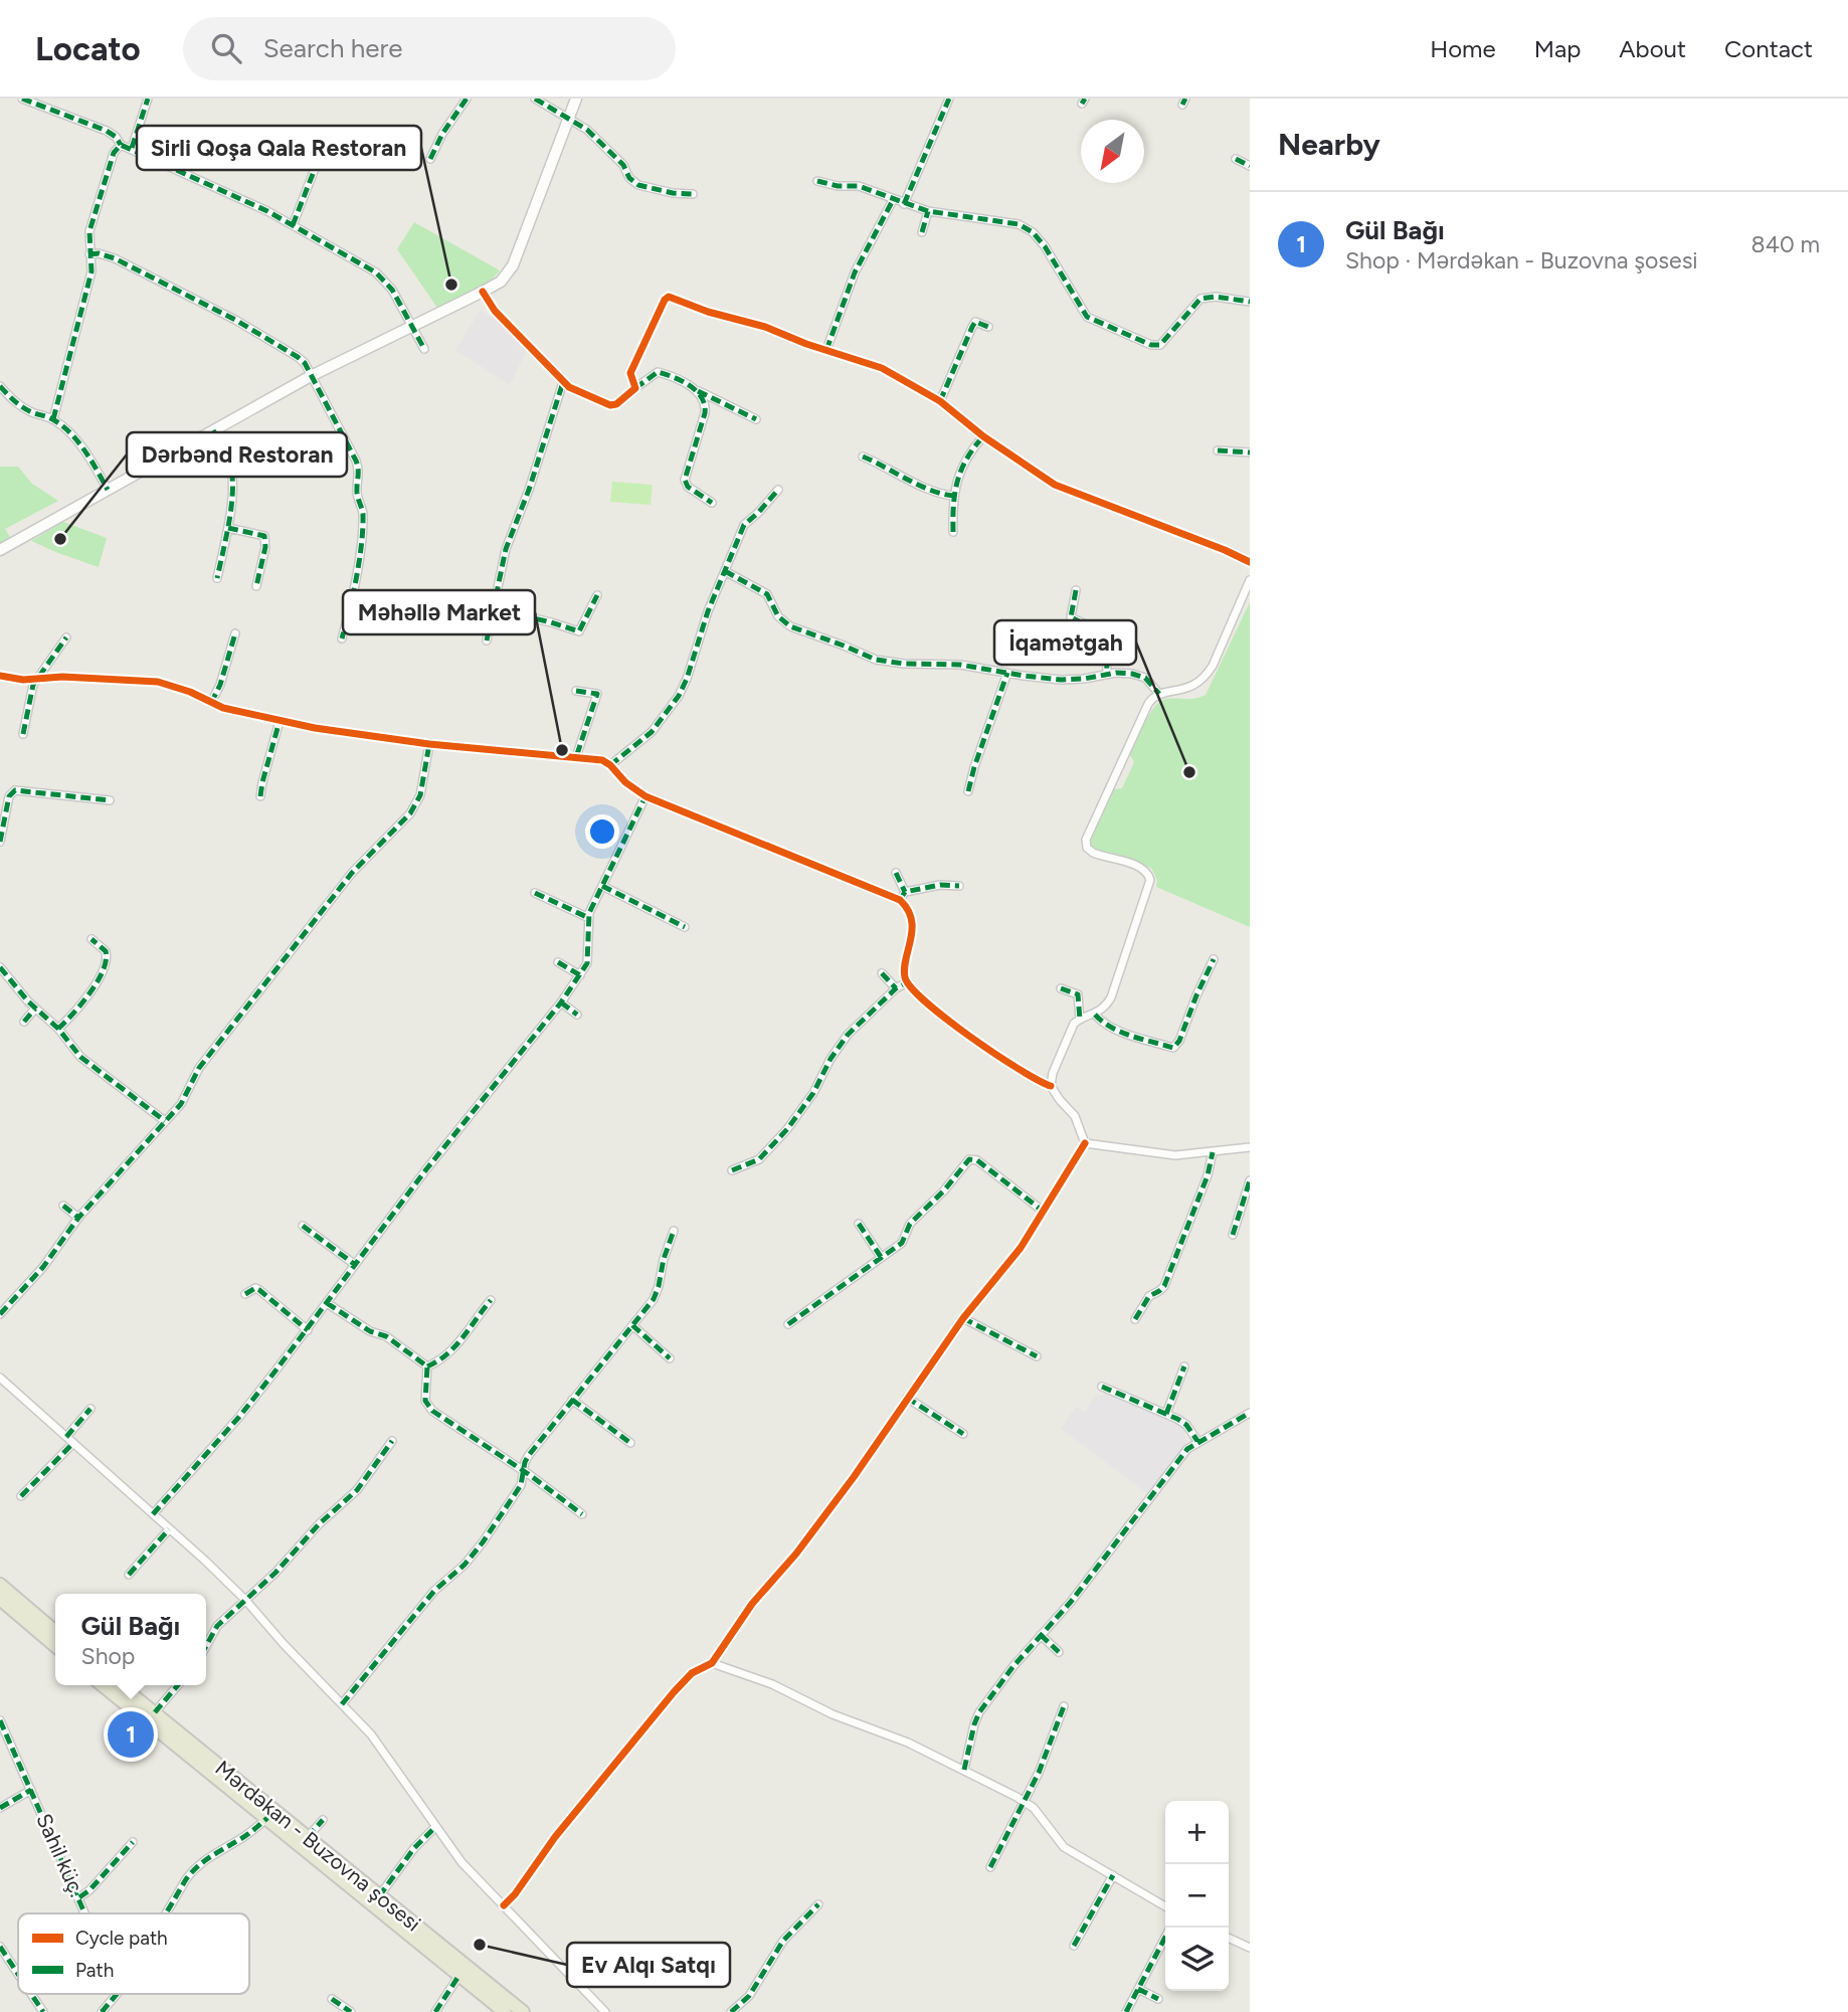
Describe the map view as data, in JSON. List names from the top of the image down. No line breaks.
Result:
{"streets":{"main road":["Mərdəkan - Buzovna şosesi"],"street":["Sahil küç."]},"places":["Sirli Qoşa Qala Restoran","Dərbənd Restoran","Məhəllə Market","İqamətgah","Ev Alqı Satqı"],"legend":["Cycle path","Path"],"north":"bottom left","page":{"header":"Locato","search":"Search here","nav":["Home","Map","About","Contact"],"heading":"Nearby","list":[{"mark":"1","name":"Gül Bağı","note":"Shop · Mərdəkan - Buzovna şosesi","value":"840 m"}],"popup":["Gül Bağı","Shop"],"pins":"1","map_buttons":["+","−"]}}
